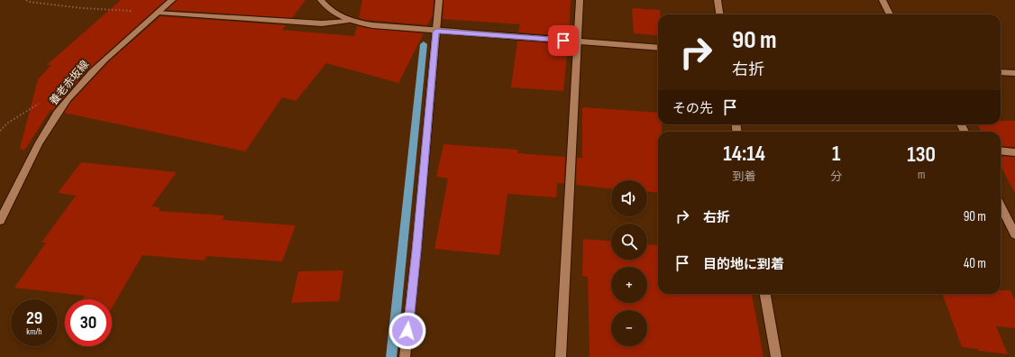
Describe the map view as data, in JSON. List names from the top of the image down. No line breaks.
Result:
{"streets":{"street":["養老赤坂線"]},"page":{"turn":["90 m","右折"],"then":"その先","eta":["14:14","到着","1","分","130","m"],"map_buttons":["+","−"],"list":[{"name":"右折","value":"90 m"},{"name":"目的地に到着","value":"40 m"}],"speed":"29 km/h","limit":"30"}}
